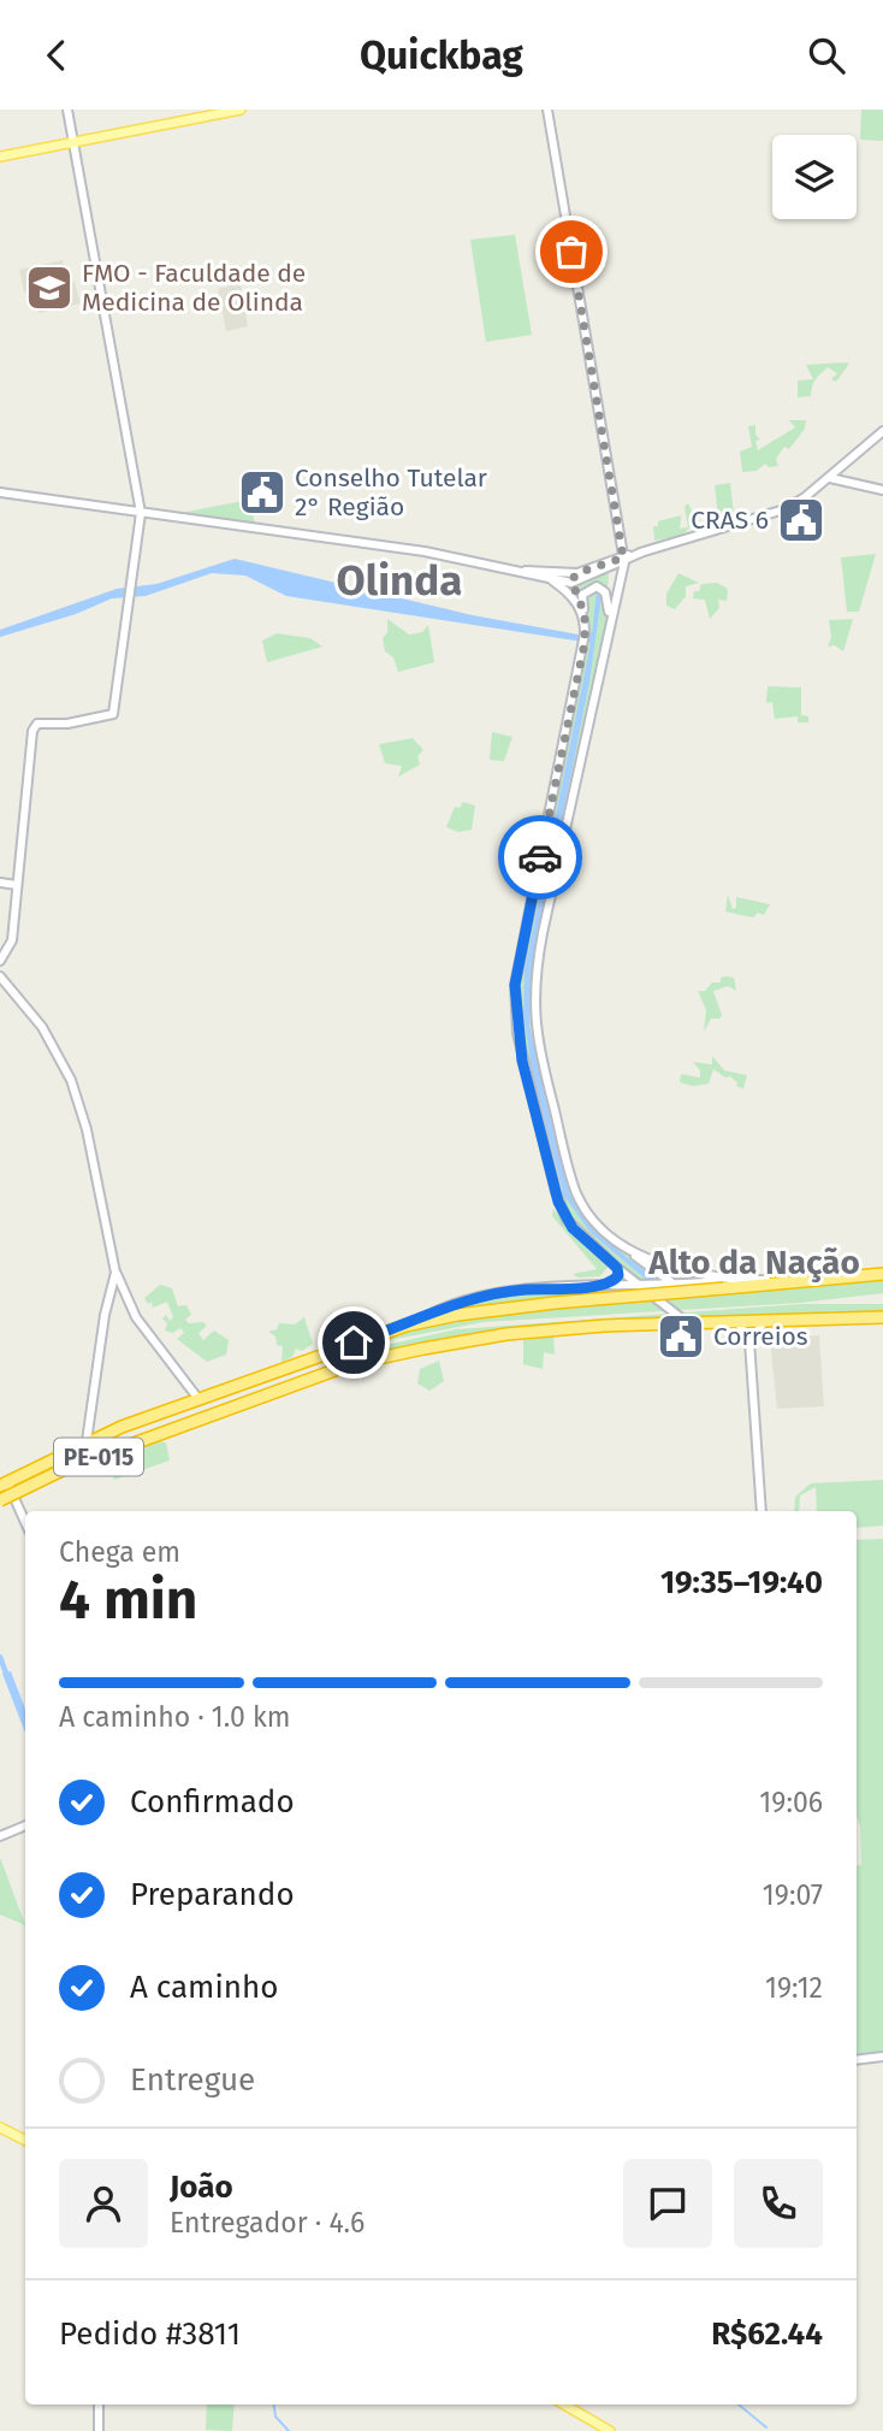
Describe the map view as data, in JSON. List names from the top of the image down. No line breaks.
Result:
{"streets":{"highway":["PE-015"]},"districts":["Olinda","Alto da Nação"],"places":{"school or university":["FMO - Faculdade de Medicina de Olinda"],"public building":["Conselho Tutelar 2° Região","CRAS 6","Correios"]},"page":{"header":"Quickbag","heading":["4 min","Chega em","19:35–19:40"],"panel":["João","Entregador · 4.6","Pedido #3811","R$62.44"],"bar":"A caminho · 1.0 km","list":[["Confirmado","19:06"],["Preparando","19:07"],["A caminho","19:12"],"Entregue"]}}
